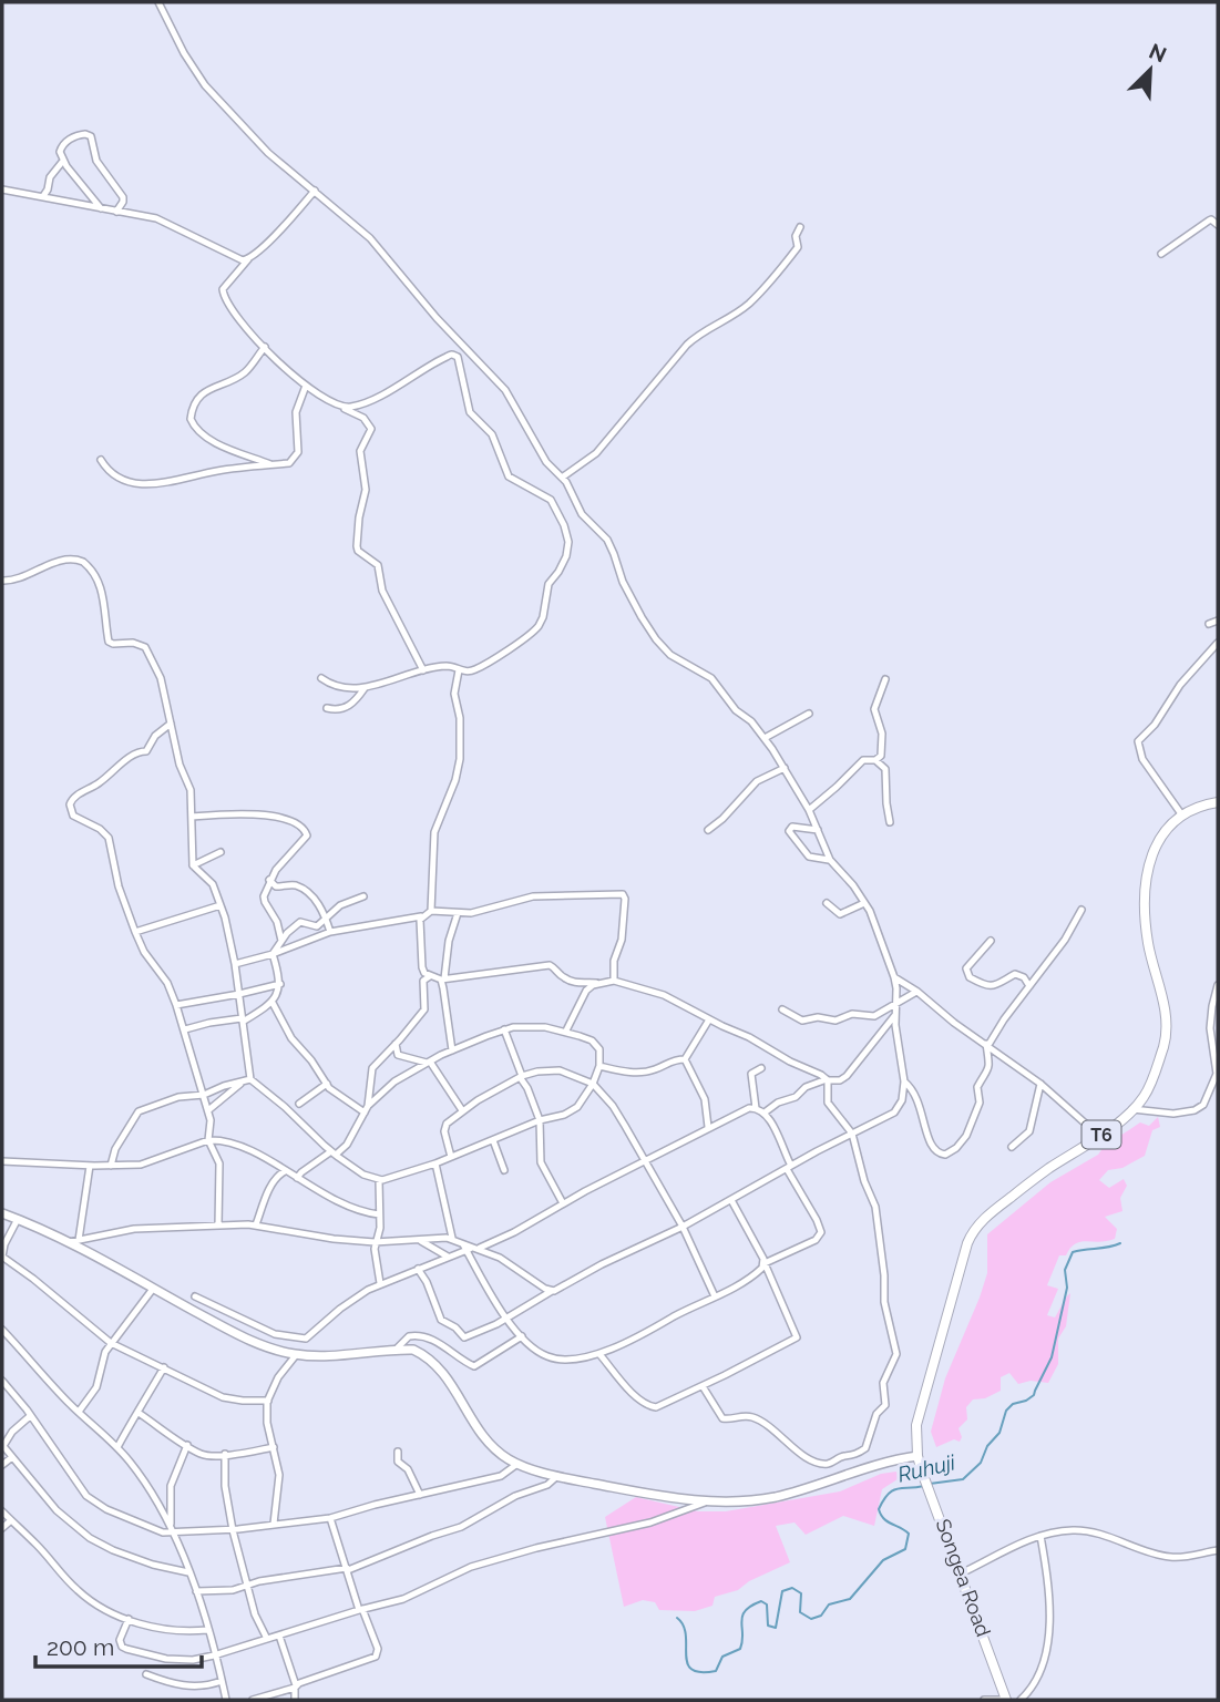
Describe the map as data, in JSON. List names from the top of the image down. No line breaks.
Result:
{"streets":{"highway":["T6","Songea Road"]},"crossings":[["T6","Songea Road"]],"water":["Ruhuji"],"scale_bar":"200 m","north":"top right"}
